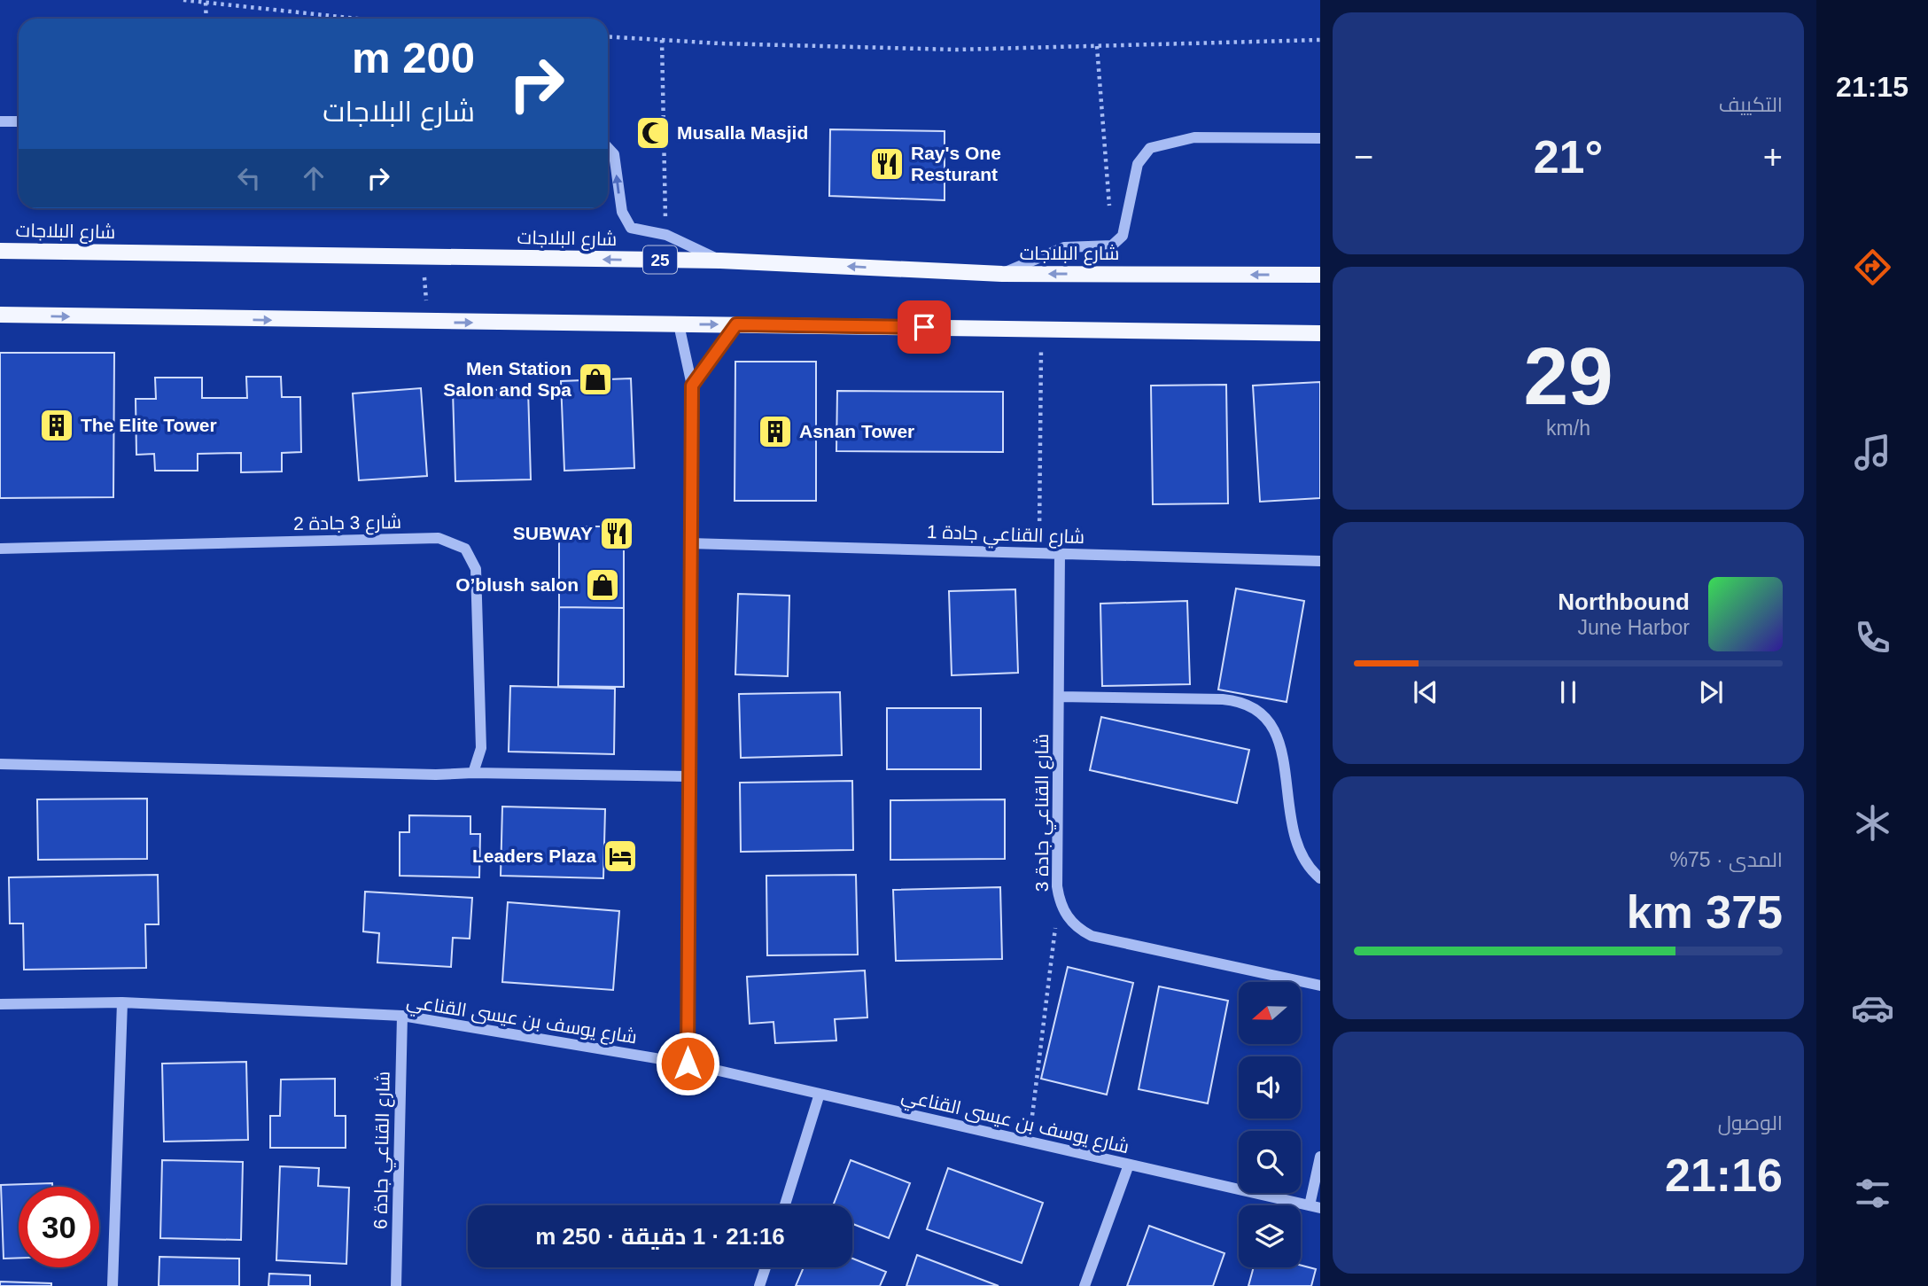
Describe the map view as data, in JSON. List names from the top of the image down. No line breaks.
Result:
{"streets":{"main road":["شارع البلاجات","25"],"street":["شارع 3 جادة 2","شارع القناعي جادة 1","شارع القناعي جادة 3","شارع يوسف بن عيسى القناعي","شارع القناعي جادة 6"]},"crossings":[["شارع القناعي جادة 1","شارع القناعي جادة 3"],["شارع يوسف بن عيسى القناعي","شارع القناعي جادة 6"]],"places":{"mosque":["Musalla Masjid"],"restaurant":["Ray's One Resturant","SUBWAY"],"shop":["Men Station Salon and Spa","O’blush salon"],"building":["The Elite Tower","Asnan Tower"],"hotel":["Leaders Plaza"]},"north":"left","page":{"tabs":"21:15","tile":["التكييف",["29","km/h"],["المدى · 75%","375 km"],["الوصول","21:16"]],"turn":["200 m","شارع البلاجات"],"heat":["−","21°","+"],"song":["Northbound","June Harbor"],"limit":"30","trip":"21:16 · 1 دقيقة · 250 m"}}
